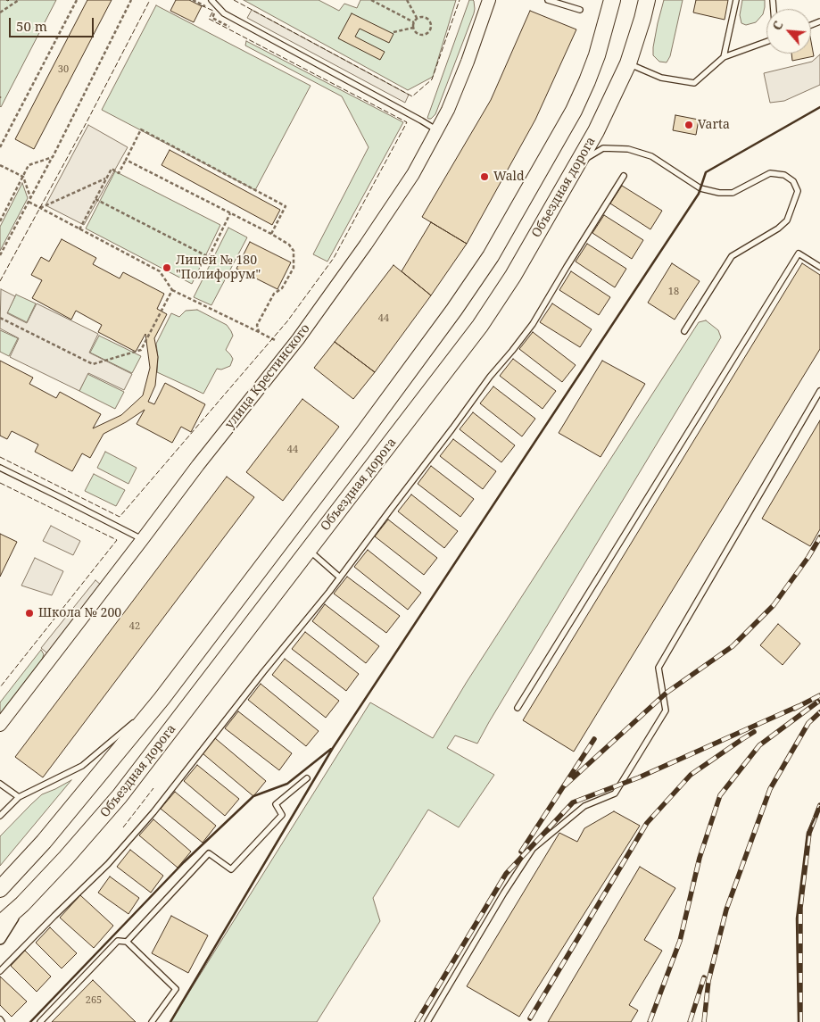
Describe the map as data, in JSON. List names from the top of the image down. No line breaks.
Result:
{"streets":{"main road":["Объездная дорога"],"street":["улица Крестинского"]},"places":["Varta","Wald","Лицей № 180 \"Полифорум\"","Школа № 200"],"house_numbers":["30","18","44","44","42","265"],"scale_bar":"50 m","north":"top left"}
